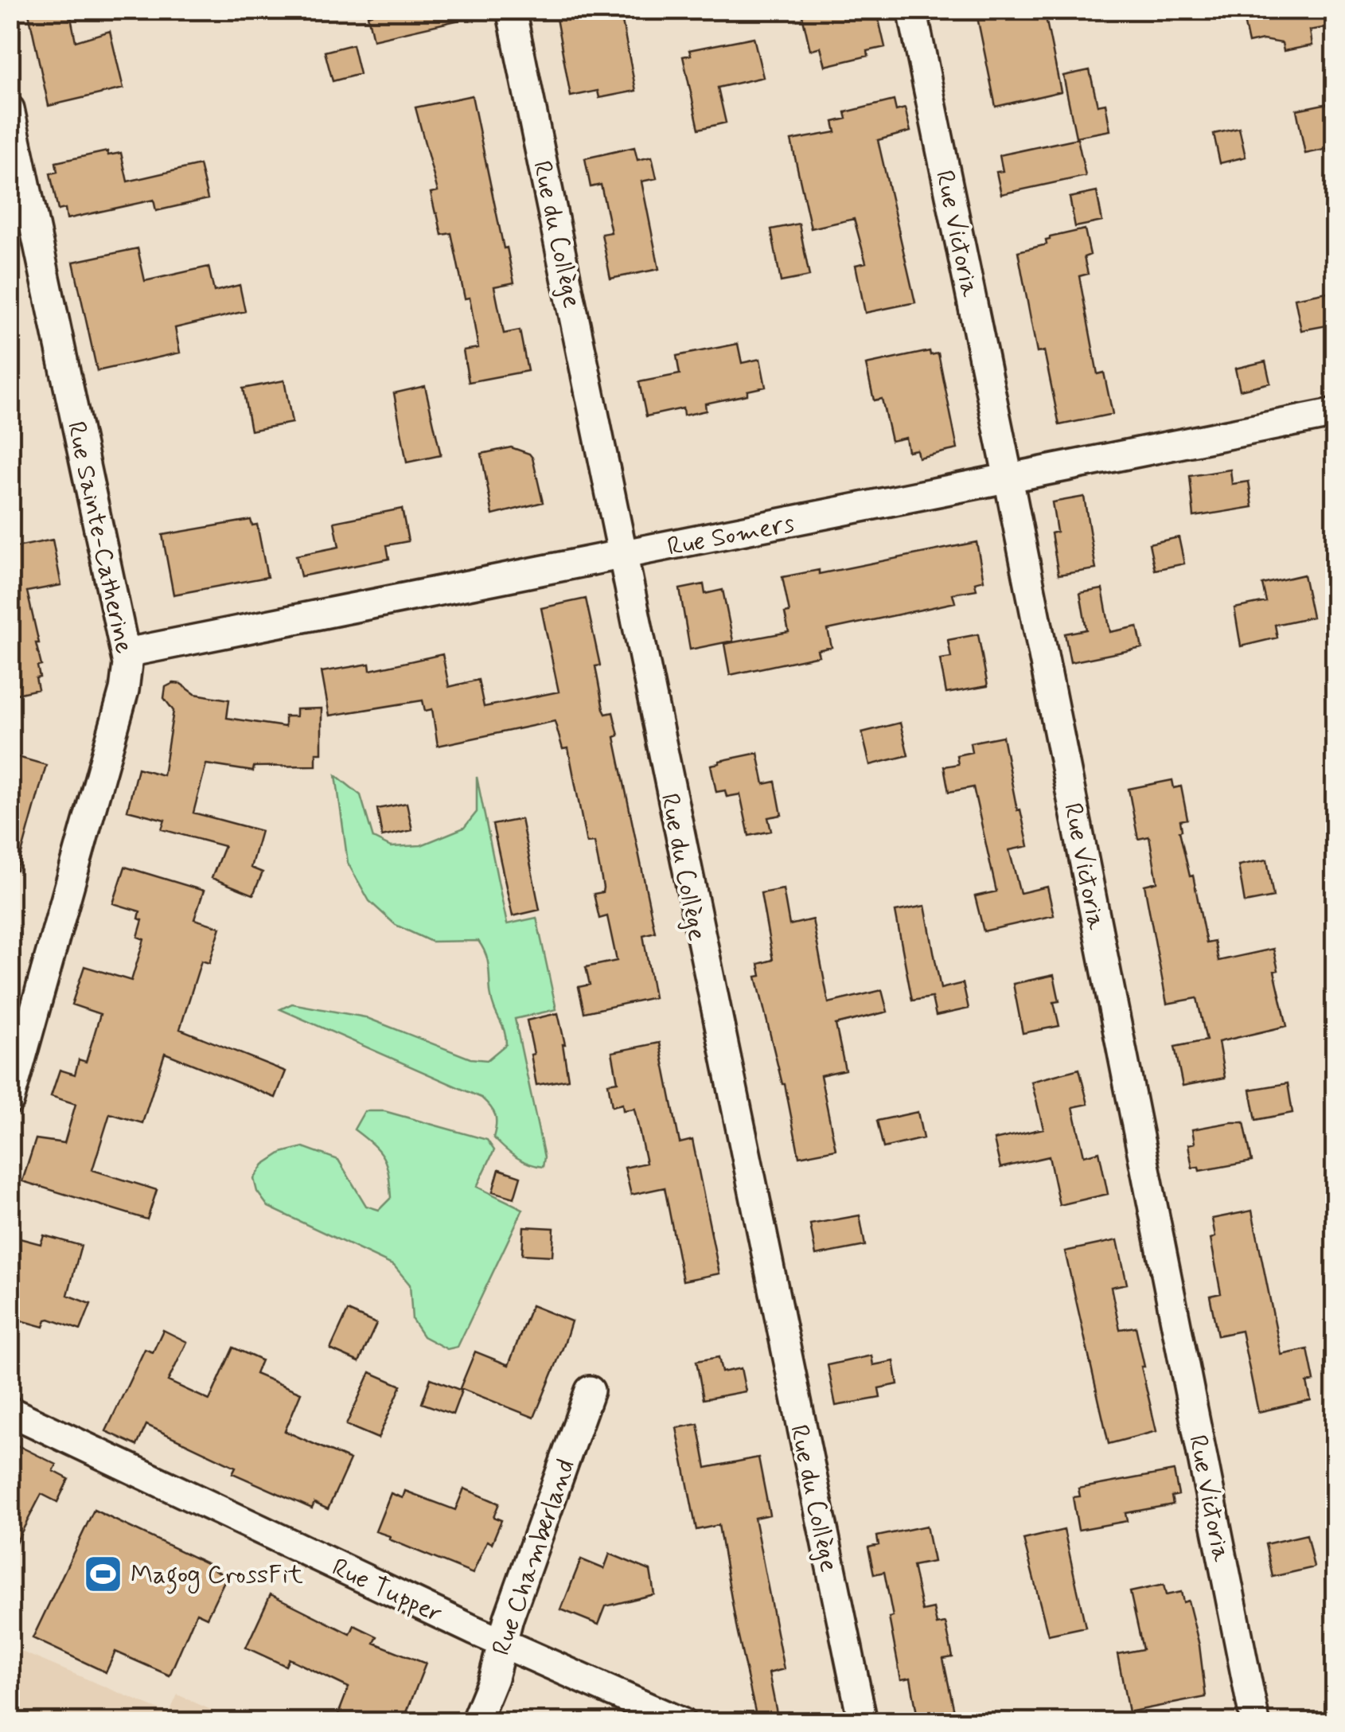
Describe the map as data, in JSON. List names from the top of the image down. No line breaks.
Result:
{"streets":{"street":["Rue Victoria","Rue du Collège","Rue Somers","Rue Sainte-Catherine","Rue Chamberland","Rue Tupper"]},"crossings":[["Rue Victoria","Rue Somers"],["Rue du Collège","Rue Somers"],["Rue Somers","Rue Sainte-Catherine"],["Rue Chamberland","Rue Tupper"]],"places":{"sports":["Magog CrossFit"]}}
